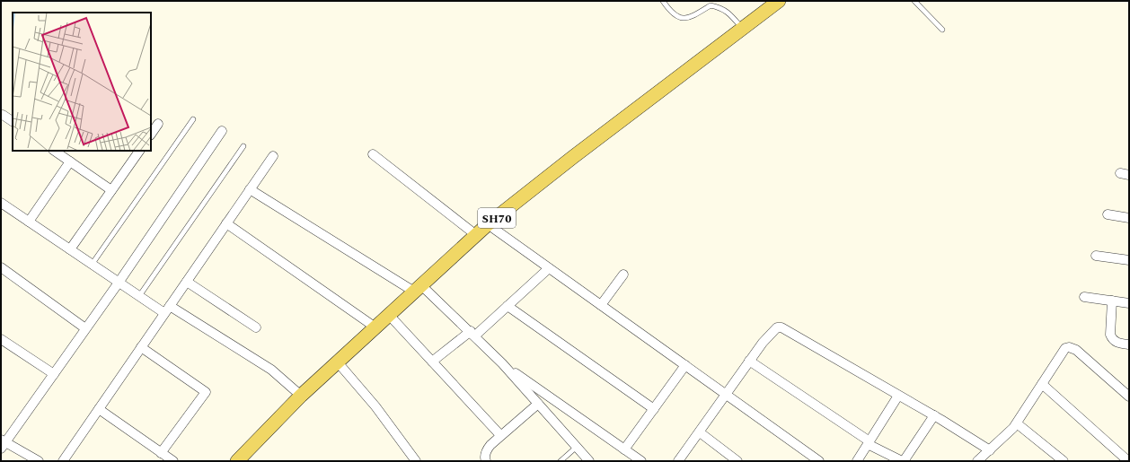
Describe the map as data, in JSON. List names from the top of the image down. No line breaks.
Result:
{"streets":{"main road":["SH70"]}}
